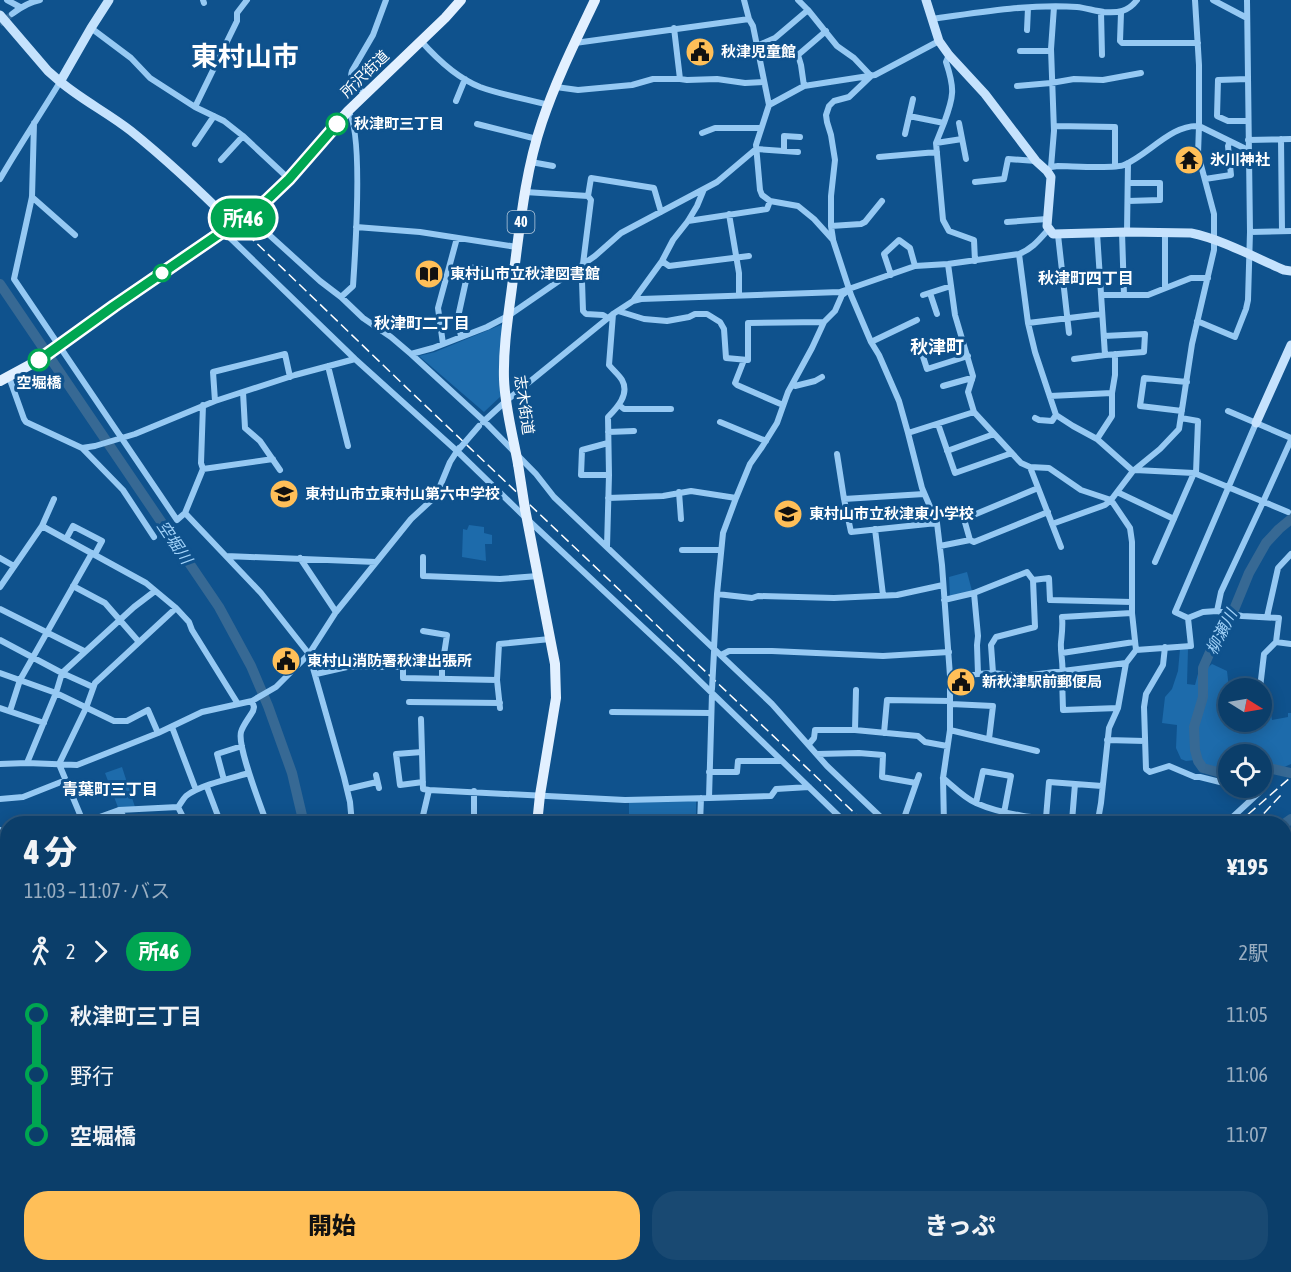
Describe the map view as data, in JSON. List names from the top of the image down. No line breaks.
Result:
{"streets":{"main road":["所沢街道","40","志木街道"]},"districts":["東村山市","秋津町四丁目","秋津町二丁目","秋津町","青葉町三丁目"],"water":["空堀川","柳瀬川"],"places":{"public building":["秋津児童館","東村山消防署秋津出張所","新秋津駅前郵便局"],"other":["秋津町三丁目","空堀橋"],"temple":["氷川神社"],"library":["東村山市立秋津図書館"],"school or university":["東村山市立東村山第六中学校","東村山市立秋津東小学校"]},"lines":["bus line 所46"],"north":"right","page":{"on_map":"所46","heading":["4 分","11:03 – 11:07 · バス","¥195"],"legs":["2","所46","2駅"],"list":[{"name":"秋津町三丁目","value":"11:05"},{"name":"野行","value":"11:06"},{"name":"空堀橋","value":"11:07"}],"buttons":["開始","きっぷ"]}}
